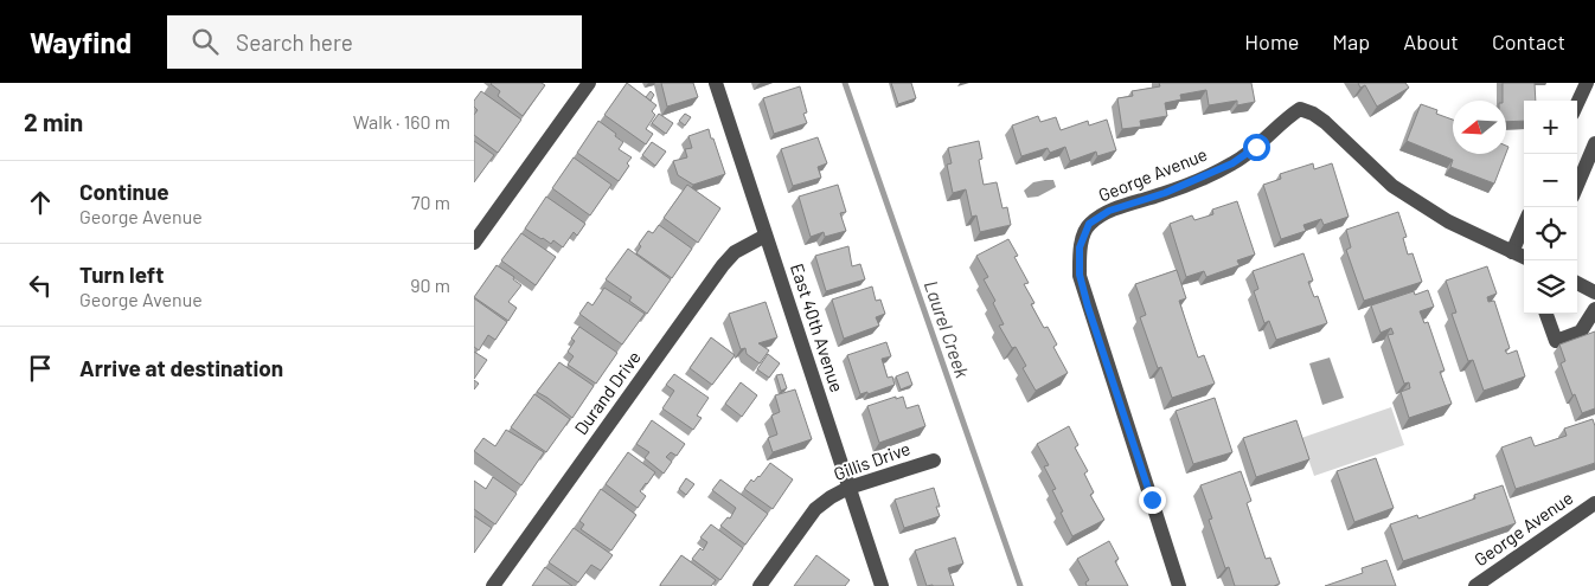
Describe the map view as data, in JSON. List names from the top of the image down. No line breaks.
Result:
{"streets":{"street":["George Avenue","East 40th Avenue","Durand Drive","Gillis Drive"]},"crossings":[["East 40th Avenue","Durand Drive"],["East 40th Avenue","Gillis Drive"]],"water":["Laurel Creek"],"north":"left","page":{"header":"Wayfind","search":"Search here","nav":["Home","Map","About","Contact"],"heading":["2 min","Walk · 160 m"],"map_buttons":["+","−"],"list":[["Continue","George Avenue","70 m"],["Turn left","George Avenue","90 m"],"Arrive at destination"]}}
